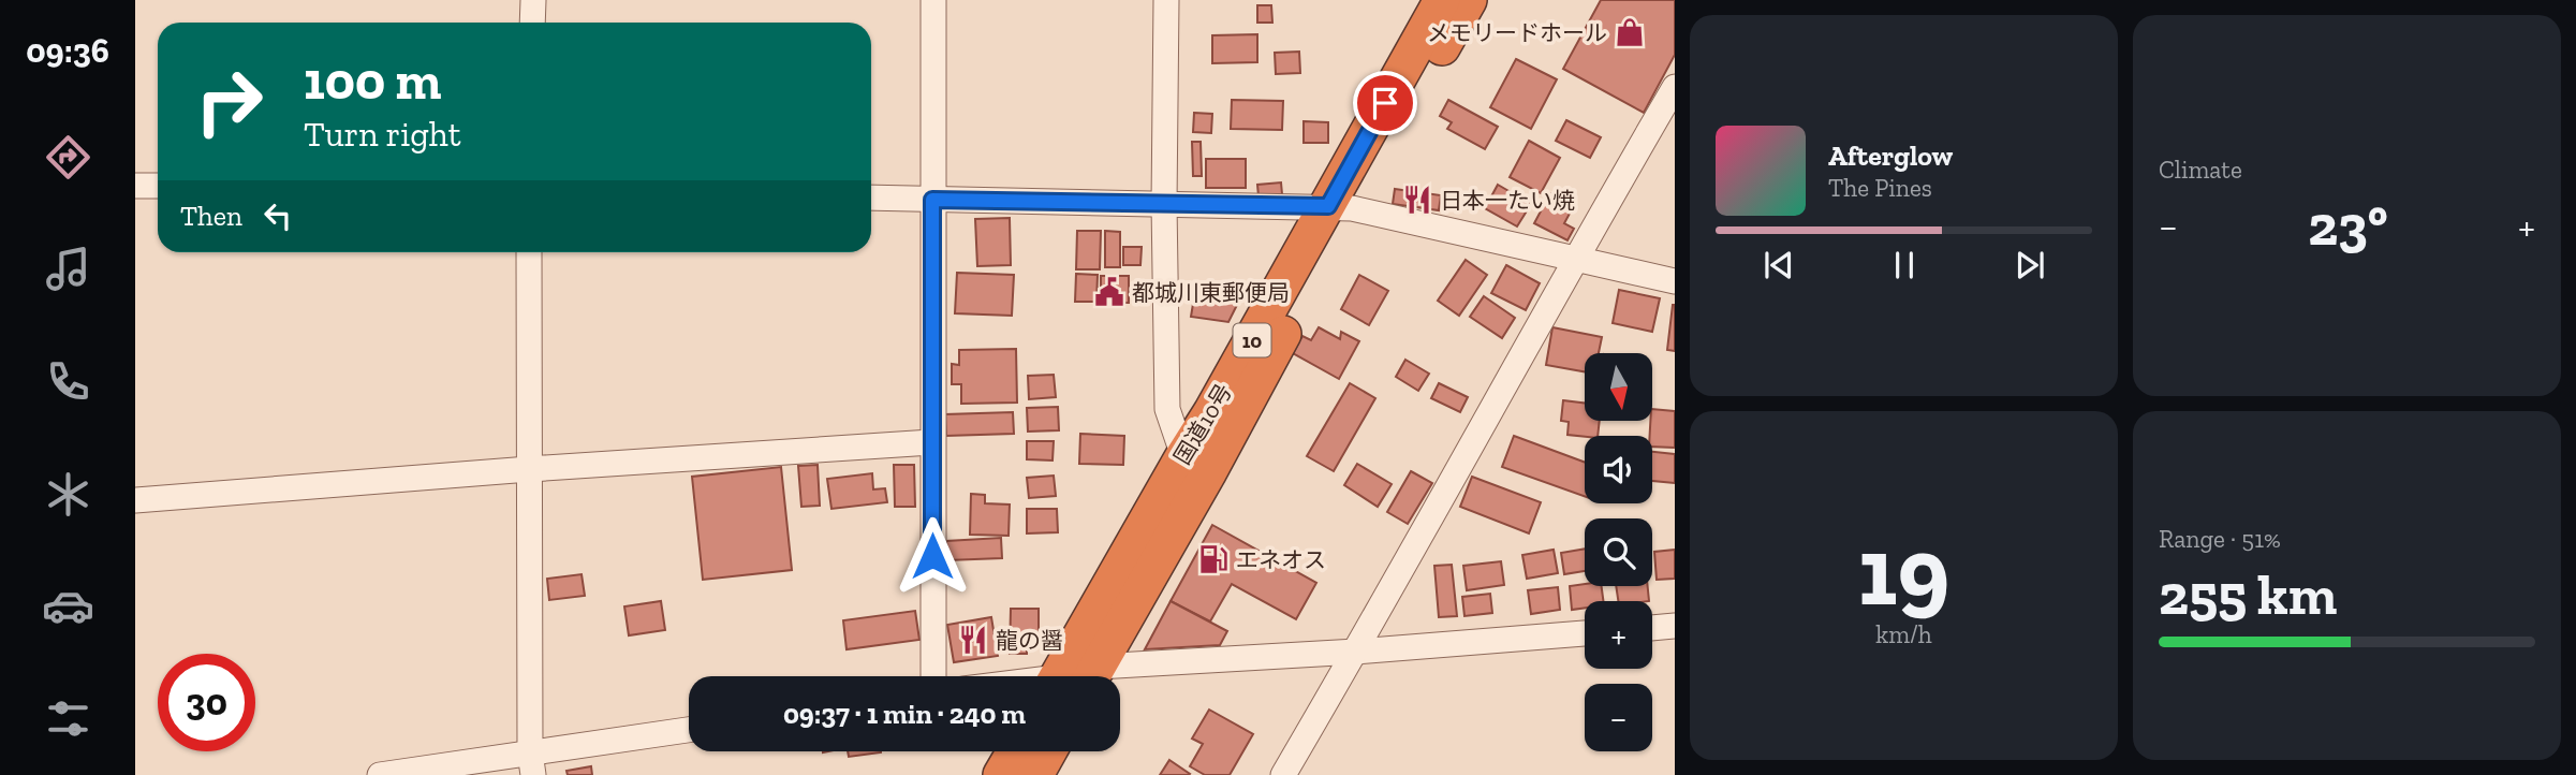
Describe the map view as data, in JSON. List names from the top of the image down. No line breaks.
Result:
{"streets":{"highway":["10","国道10号"]},"places":{"shop":["メモリードホール"],"restaurant":["日本一たい焼","龍の醤"],"public building":["都城川東郵便局"],"fuel station":["エネオス"]},"north":"bottom","page":{"tabs":"09:36","tile":["Climate",["19","km/h"],["Range · 51%","255 km"]],"turn":["100 m","Turn right"],"song":["Afterglow","The Pines"],"then":"Then","heat":["−","23°","+"],"map_buttons":["+","−"],"limit":"30","trip":"09:37 · 1 min · 240 m"}}
